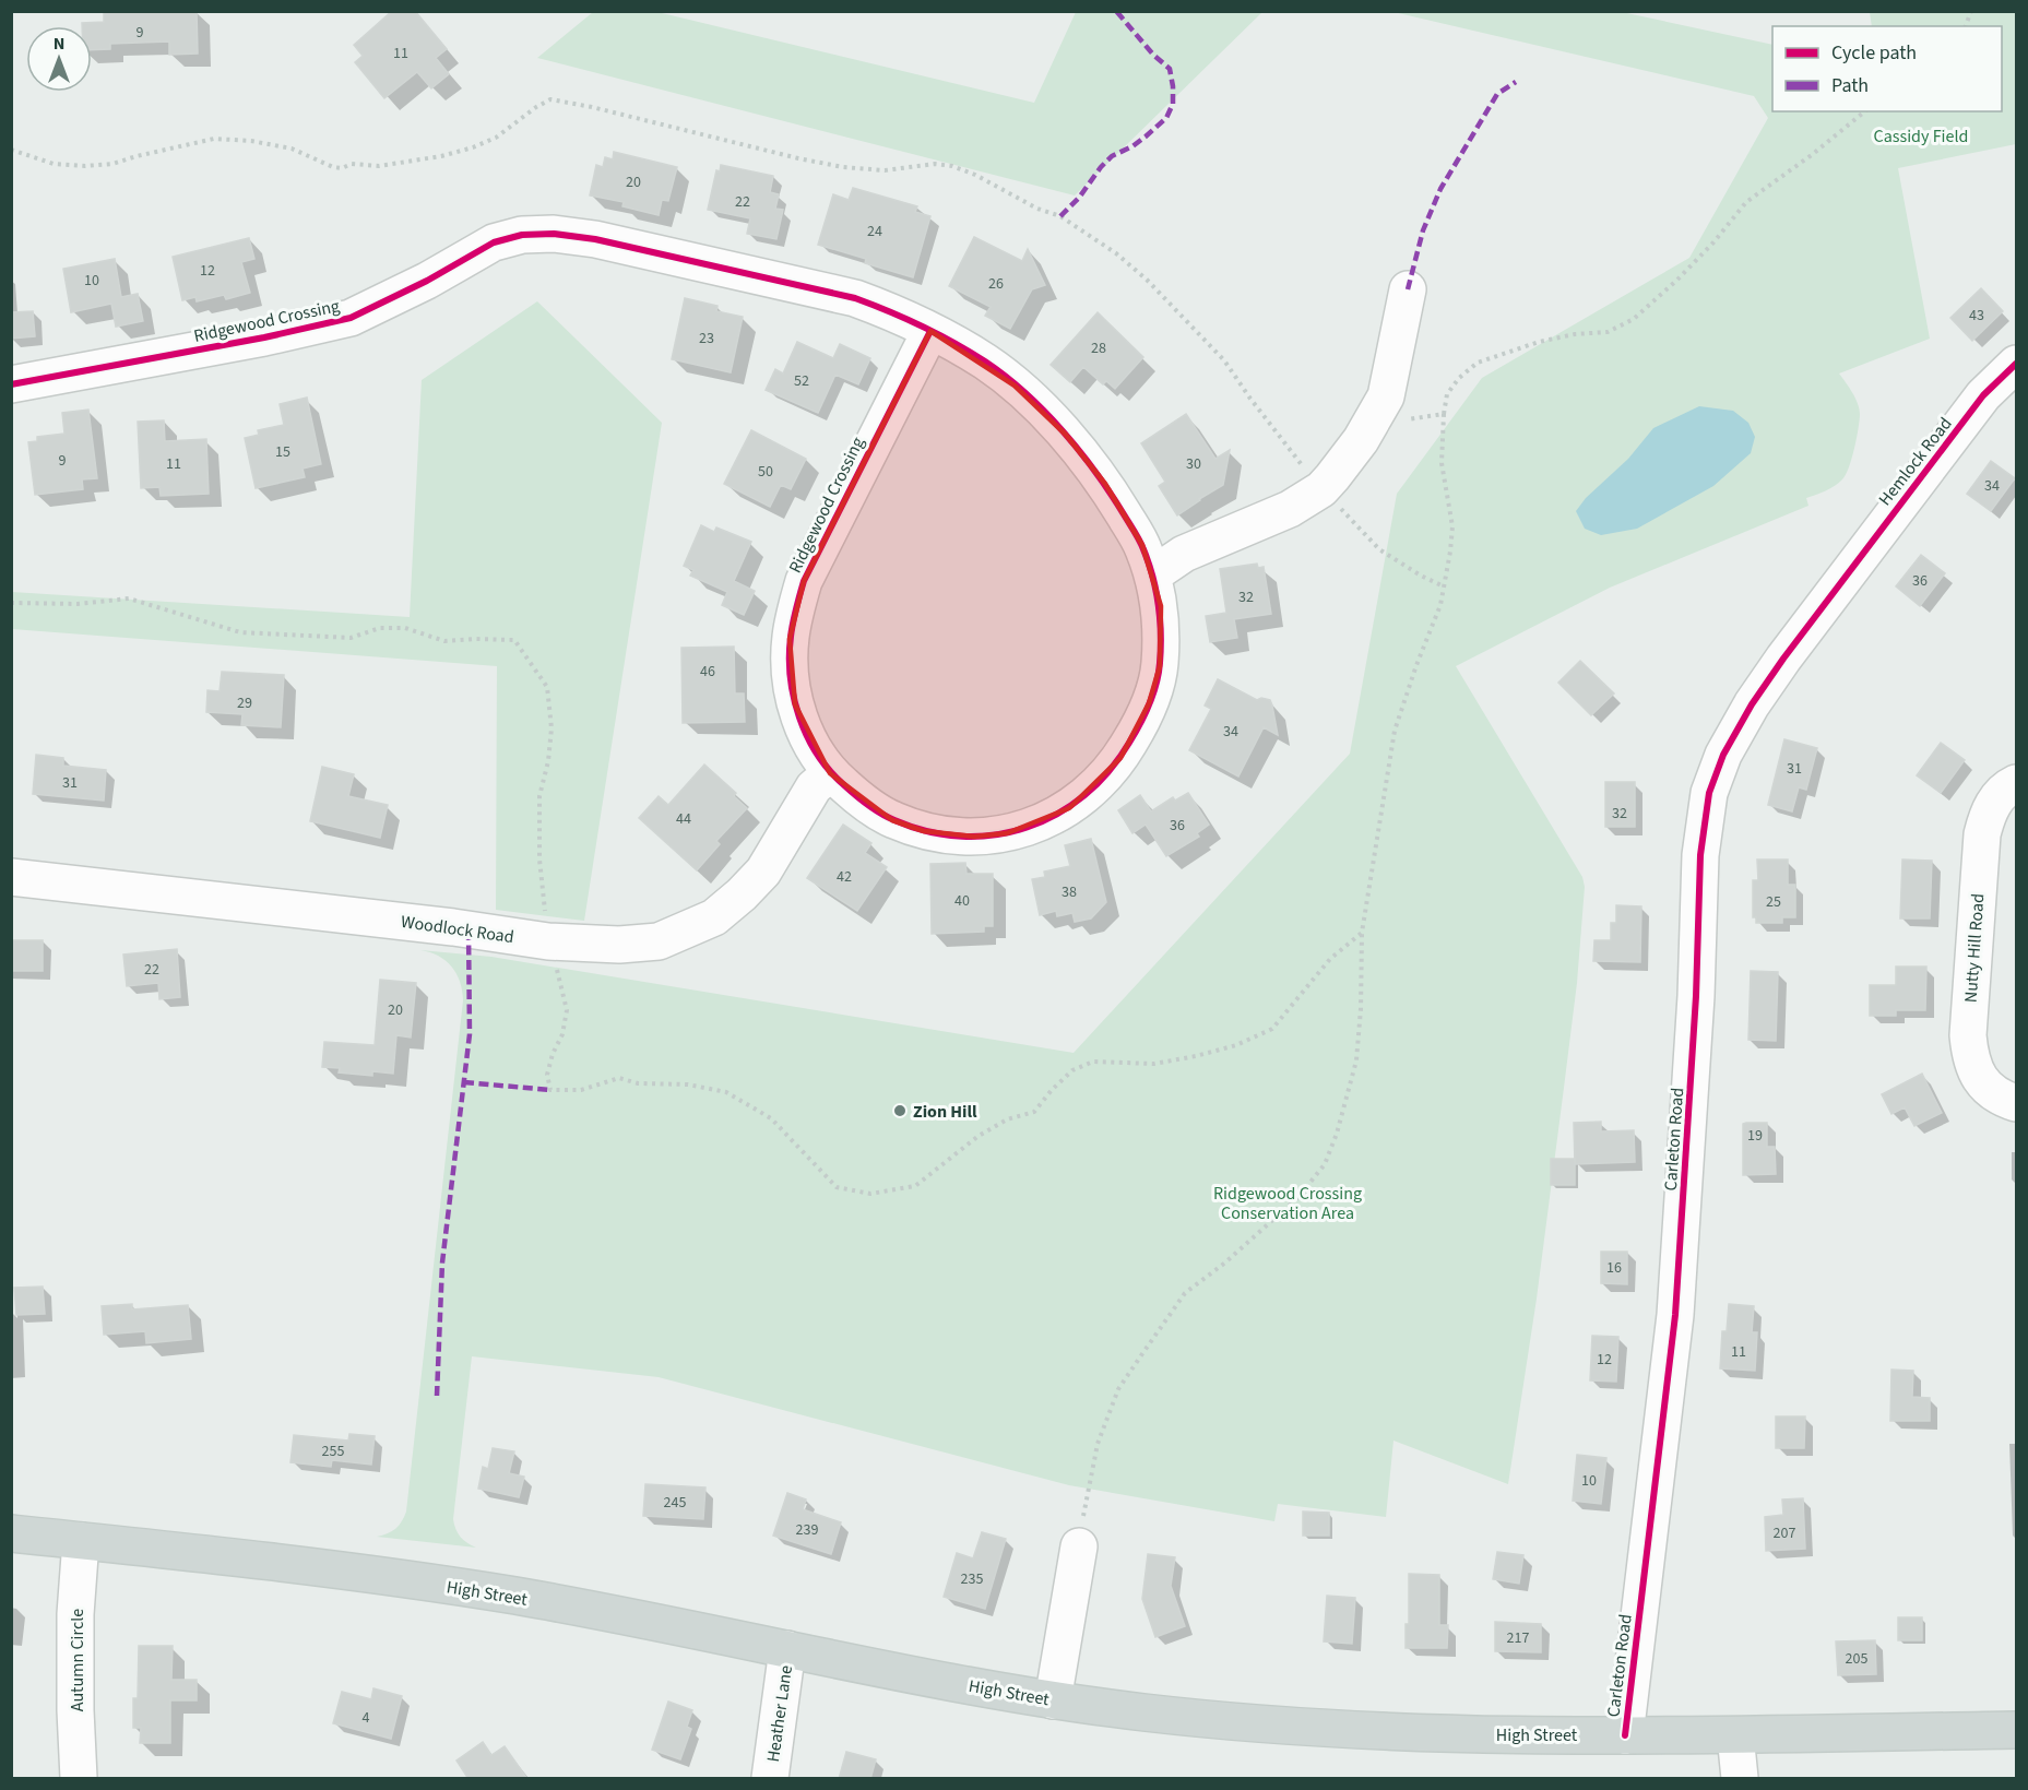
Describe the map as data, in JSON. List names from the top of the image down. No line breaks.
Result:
{"streets":{"main road":["High Street"],"street":["Ridgewood Crossing","Hemlock Road","Woodlock Road","Nutty Hill Road","Carleton Road","Autumn Circle","Heather Lane"]},"crossings":[["Ridgewood Crossing","Woodlock Road"],["Hemlock Road","Carleton Road"],["Carleton Road","High Street"],["High Street","Autumn Circle"],["High Street","Heather Lane"]],"parks":["Cassidy Field","Ridgewood Crossing Conservation Area"],"places":["Zion Hill"],"house_numbers":["9","11","20","22","24","12","10","26","43","23","28","52","15","9","11","30","50","34","36","32","46","29","34","31","31","32","44","36","42","38","40","25","22","20","19","16","11","12","255","10","245","239","207","235","217","205","4"],"legend":["Cycle path","Path"],"north":"top"}
